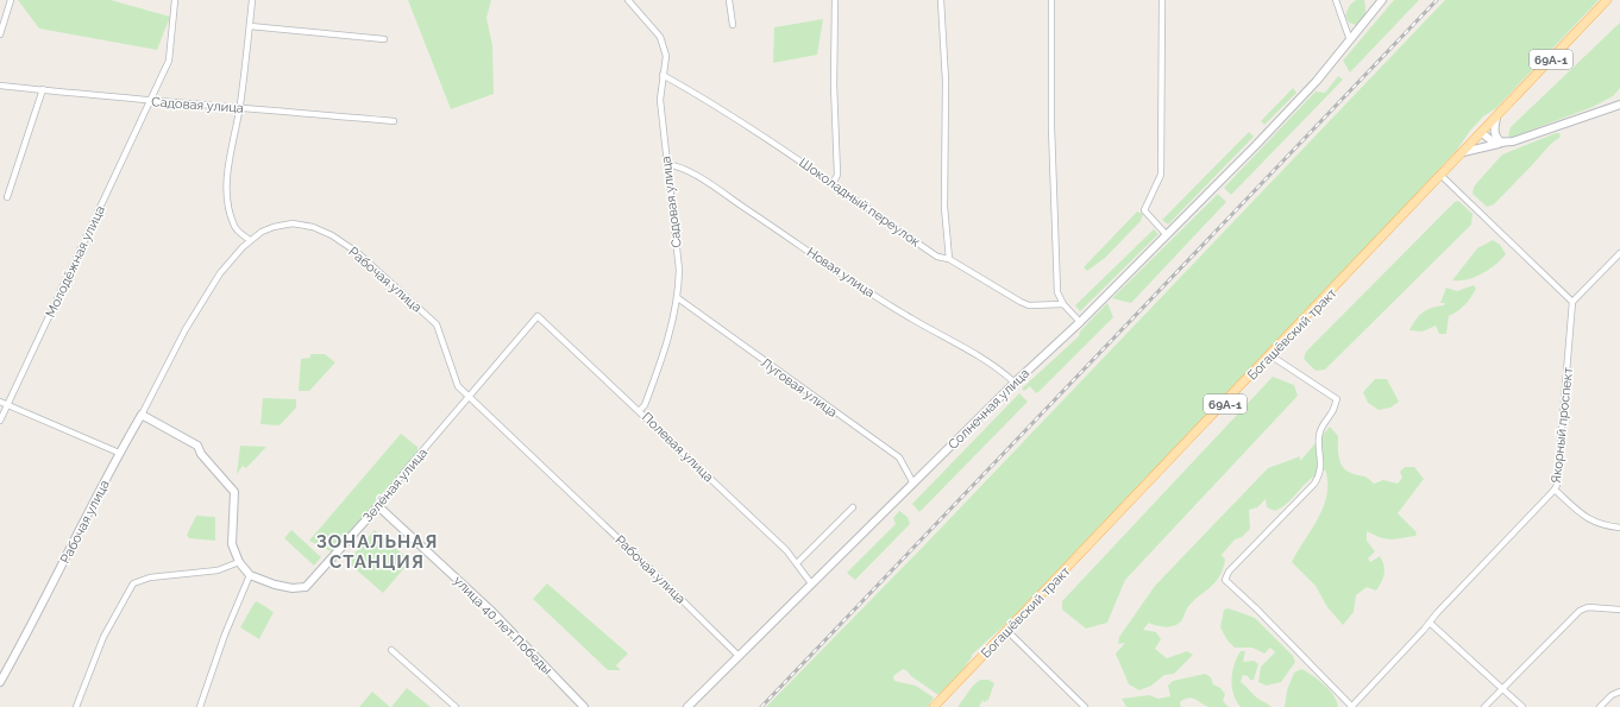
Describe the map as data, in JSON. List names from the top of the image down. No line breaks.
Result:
{"streets":{"main road":["69А-1","Богашёвский тракт"],"street":["Садовая улица","Шоколадный переулок","Молодёжная улица","Новая улица","Рабочая улица","Луговая улица","Солнечная улица","Якорный проспект","Полевая улица","Зелёная улица","улица 40 лет Победы"]},"crossings":[["Садовая улица","Шоколадный переулок"],["Садовая улица","Молодёжная улица"],["Садовая улица","Новая улица"],["Садовая улица","Луговая улица"],["Садовая улица","Полевая улица"],["Новая улица","Солнечная улица"],["Рабочая улица","Солнечная улица"],["Рабочая улица","Зелёная улица"],["Луговая улица","Солнечная улица"],["Солнечная улица","Полевая улица"],["Полевая улица","Зелёная улица"],["Зелёная улица","улица 40 лет Победы"]],"districts":["ЗОНАЛЬНАЯ СТАНЦИЯ"]}
